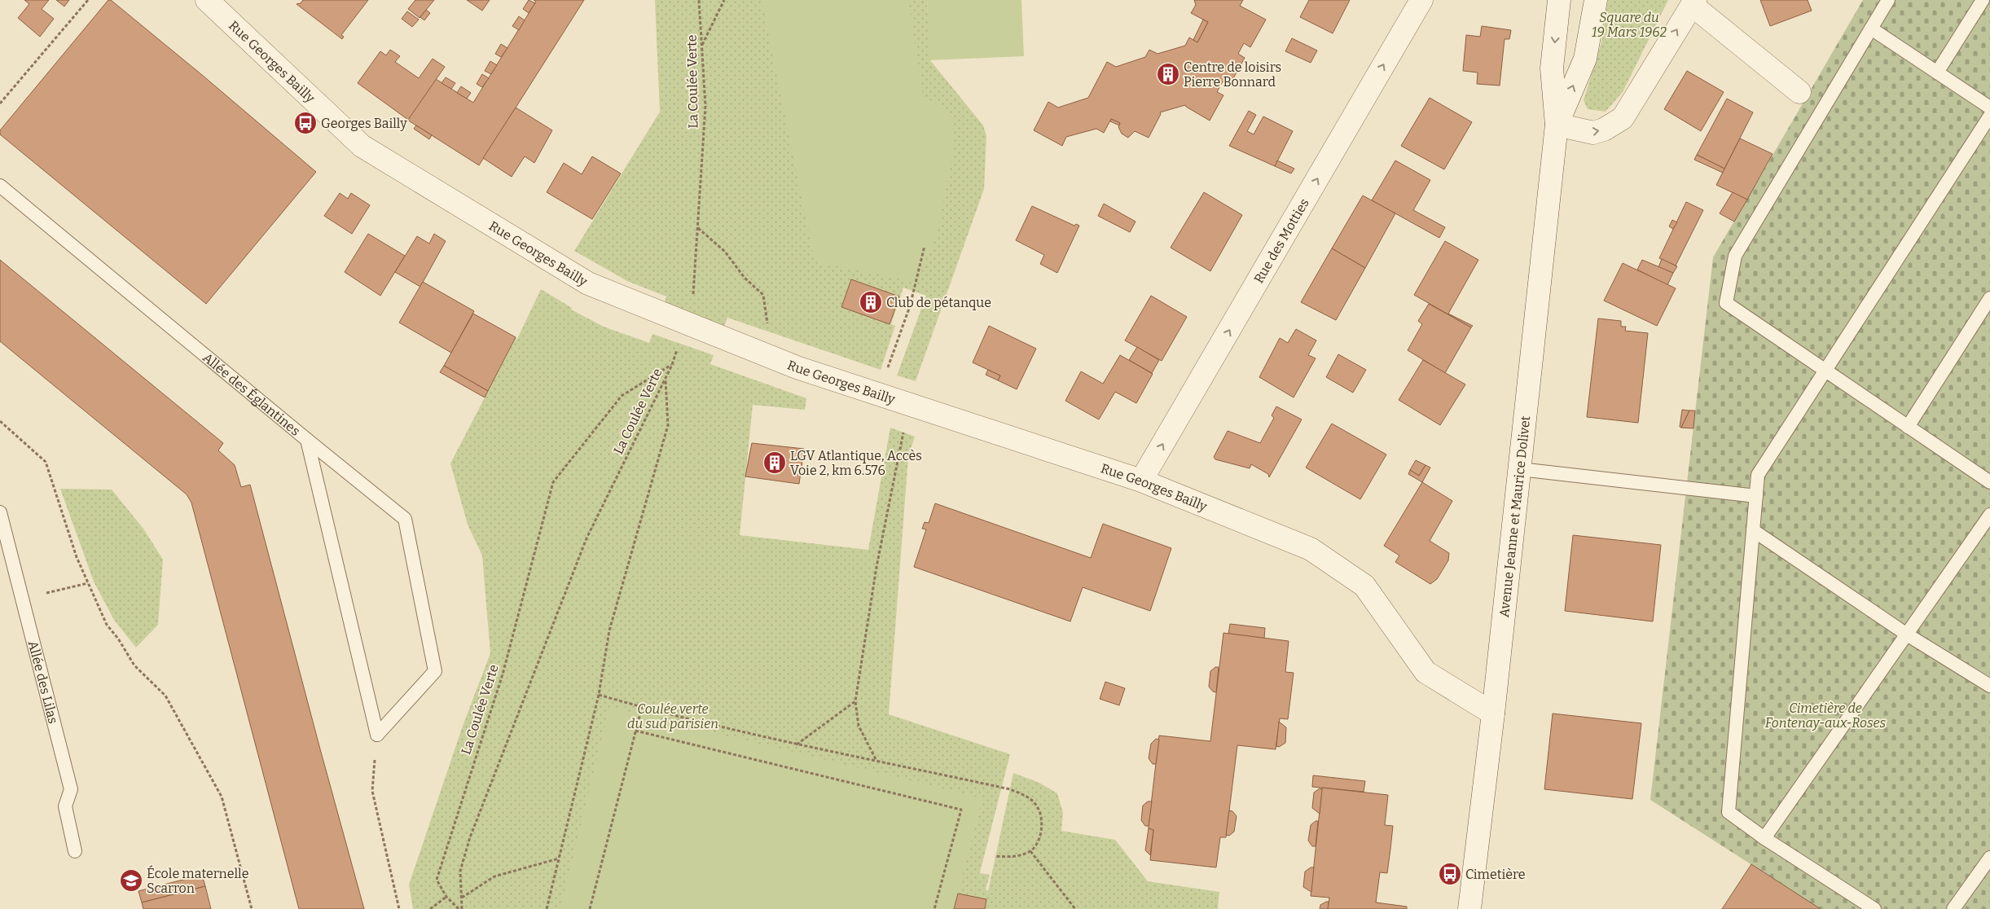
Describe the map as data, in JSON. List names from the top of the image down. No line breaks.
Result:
{"streets":{"street":["Rue Georges Bailly","Rue des Motties","Avenue Jeanne et Maurice Dolivet"],"lane":["Allée des Églantines","Allée des Lilas"],"path":["La Coulée Verte"]},"crossings":[["Rue Georges Bailly","Rue des Motties"],["Rue Georges Bailly","Avenue Jeanne et Maurice Dolivet"]],"one_way":["Rue des Motties"],"parks":["Square du 19 Mars 1962","Cimetière de Fontenay-aux-Roses","Coulée verte du sud parisien"],"places":{"building":["Centre de loisirs Pierre Bonnard","Club de pétanque","LGV Atlantique, Accès Voie 2, km 6.576"],"bus stop":["Georges Bailly","Cimetière"],"school or university":["École maternelle Scarron"]}}
